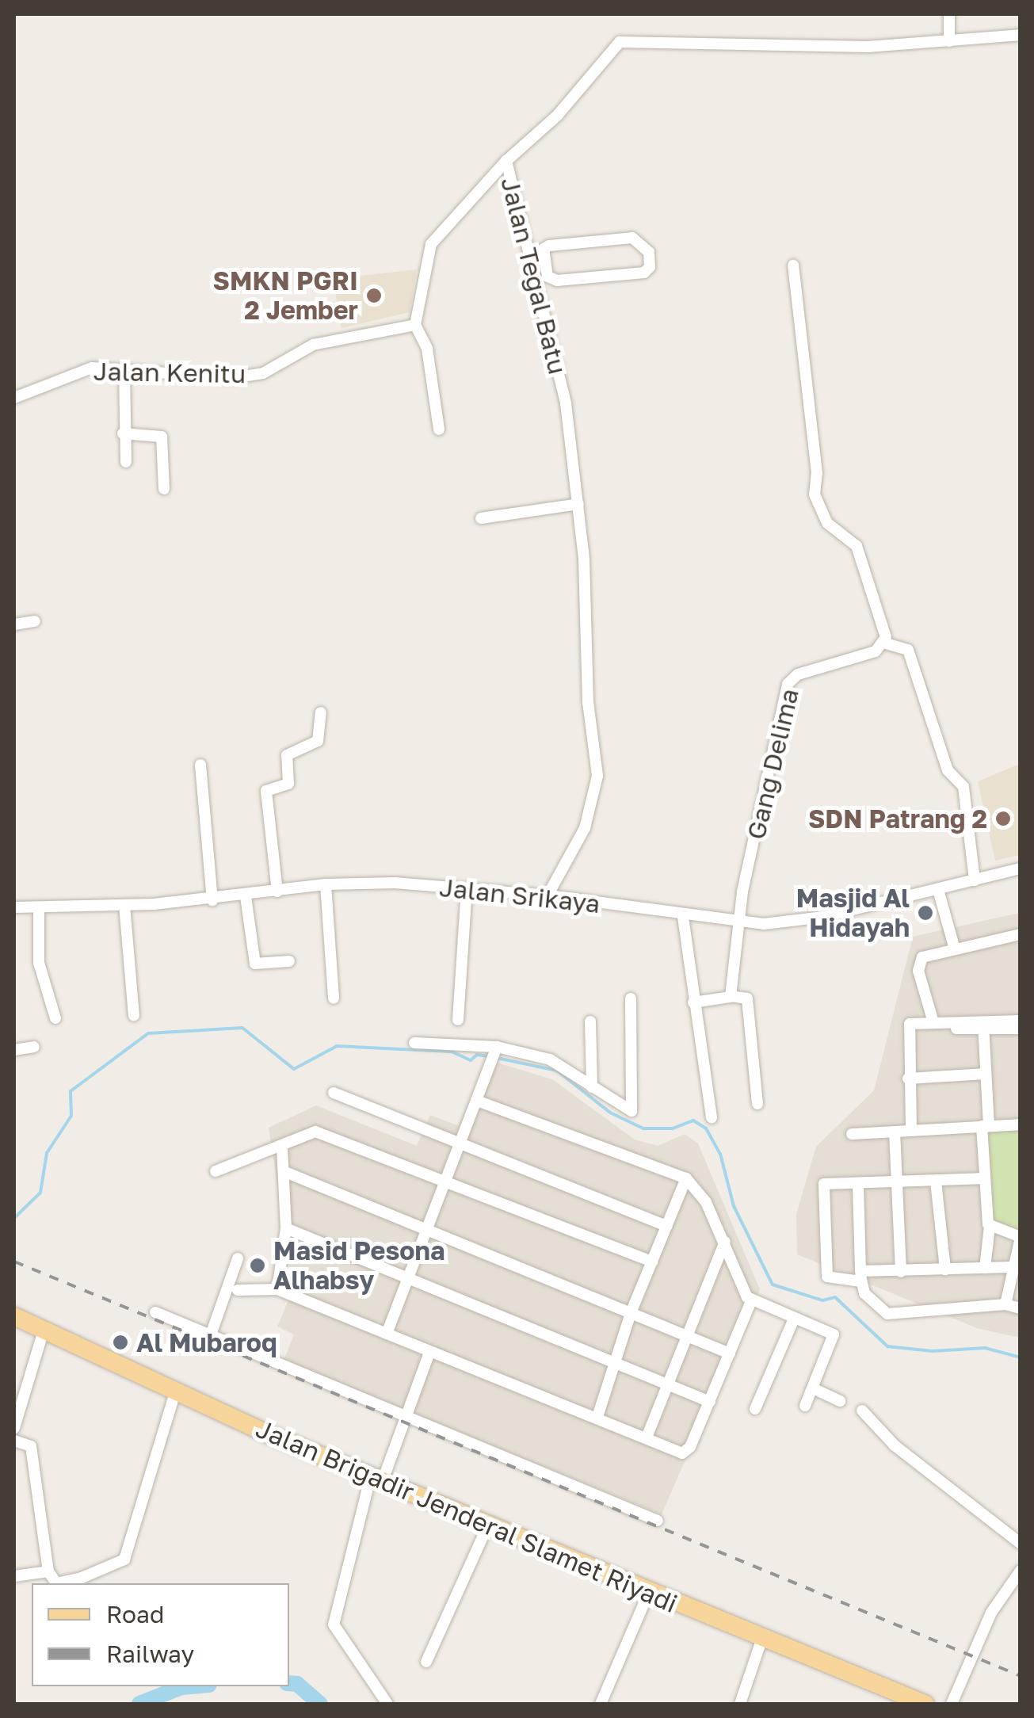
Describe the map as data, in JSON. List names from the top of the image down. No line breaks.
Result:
{"streets":{"main road":["Jalan Brigadir Jenderal Slamet Riyadi"],"street":["Jalan Tegal Batu","Jalan Kenitu","Gang Delima","Jalan Srikaya"]},"crossings":[["Jalan Tegal Batu","Jalan Srikaya"],["Gang Delima","Jalan Srikaya"]],"places":["SMKN PGRI 2 Jember","SDN Patrang 2","Masjid Al Hidayah","Masid Pesona Alhabsy","Al Mubaroq"],"legend":["Road","Railway"]}
